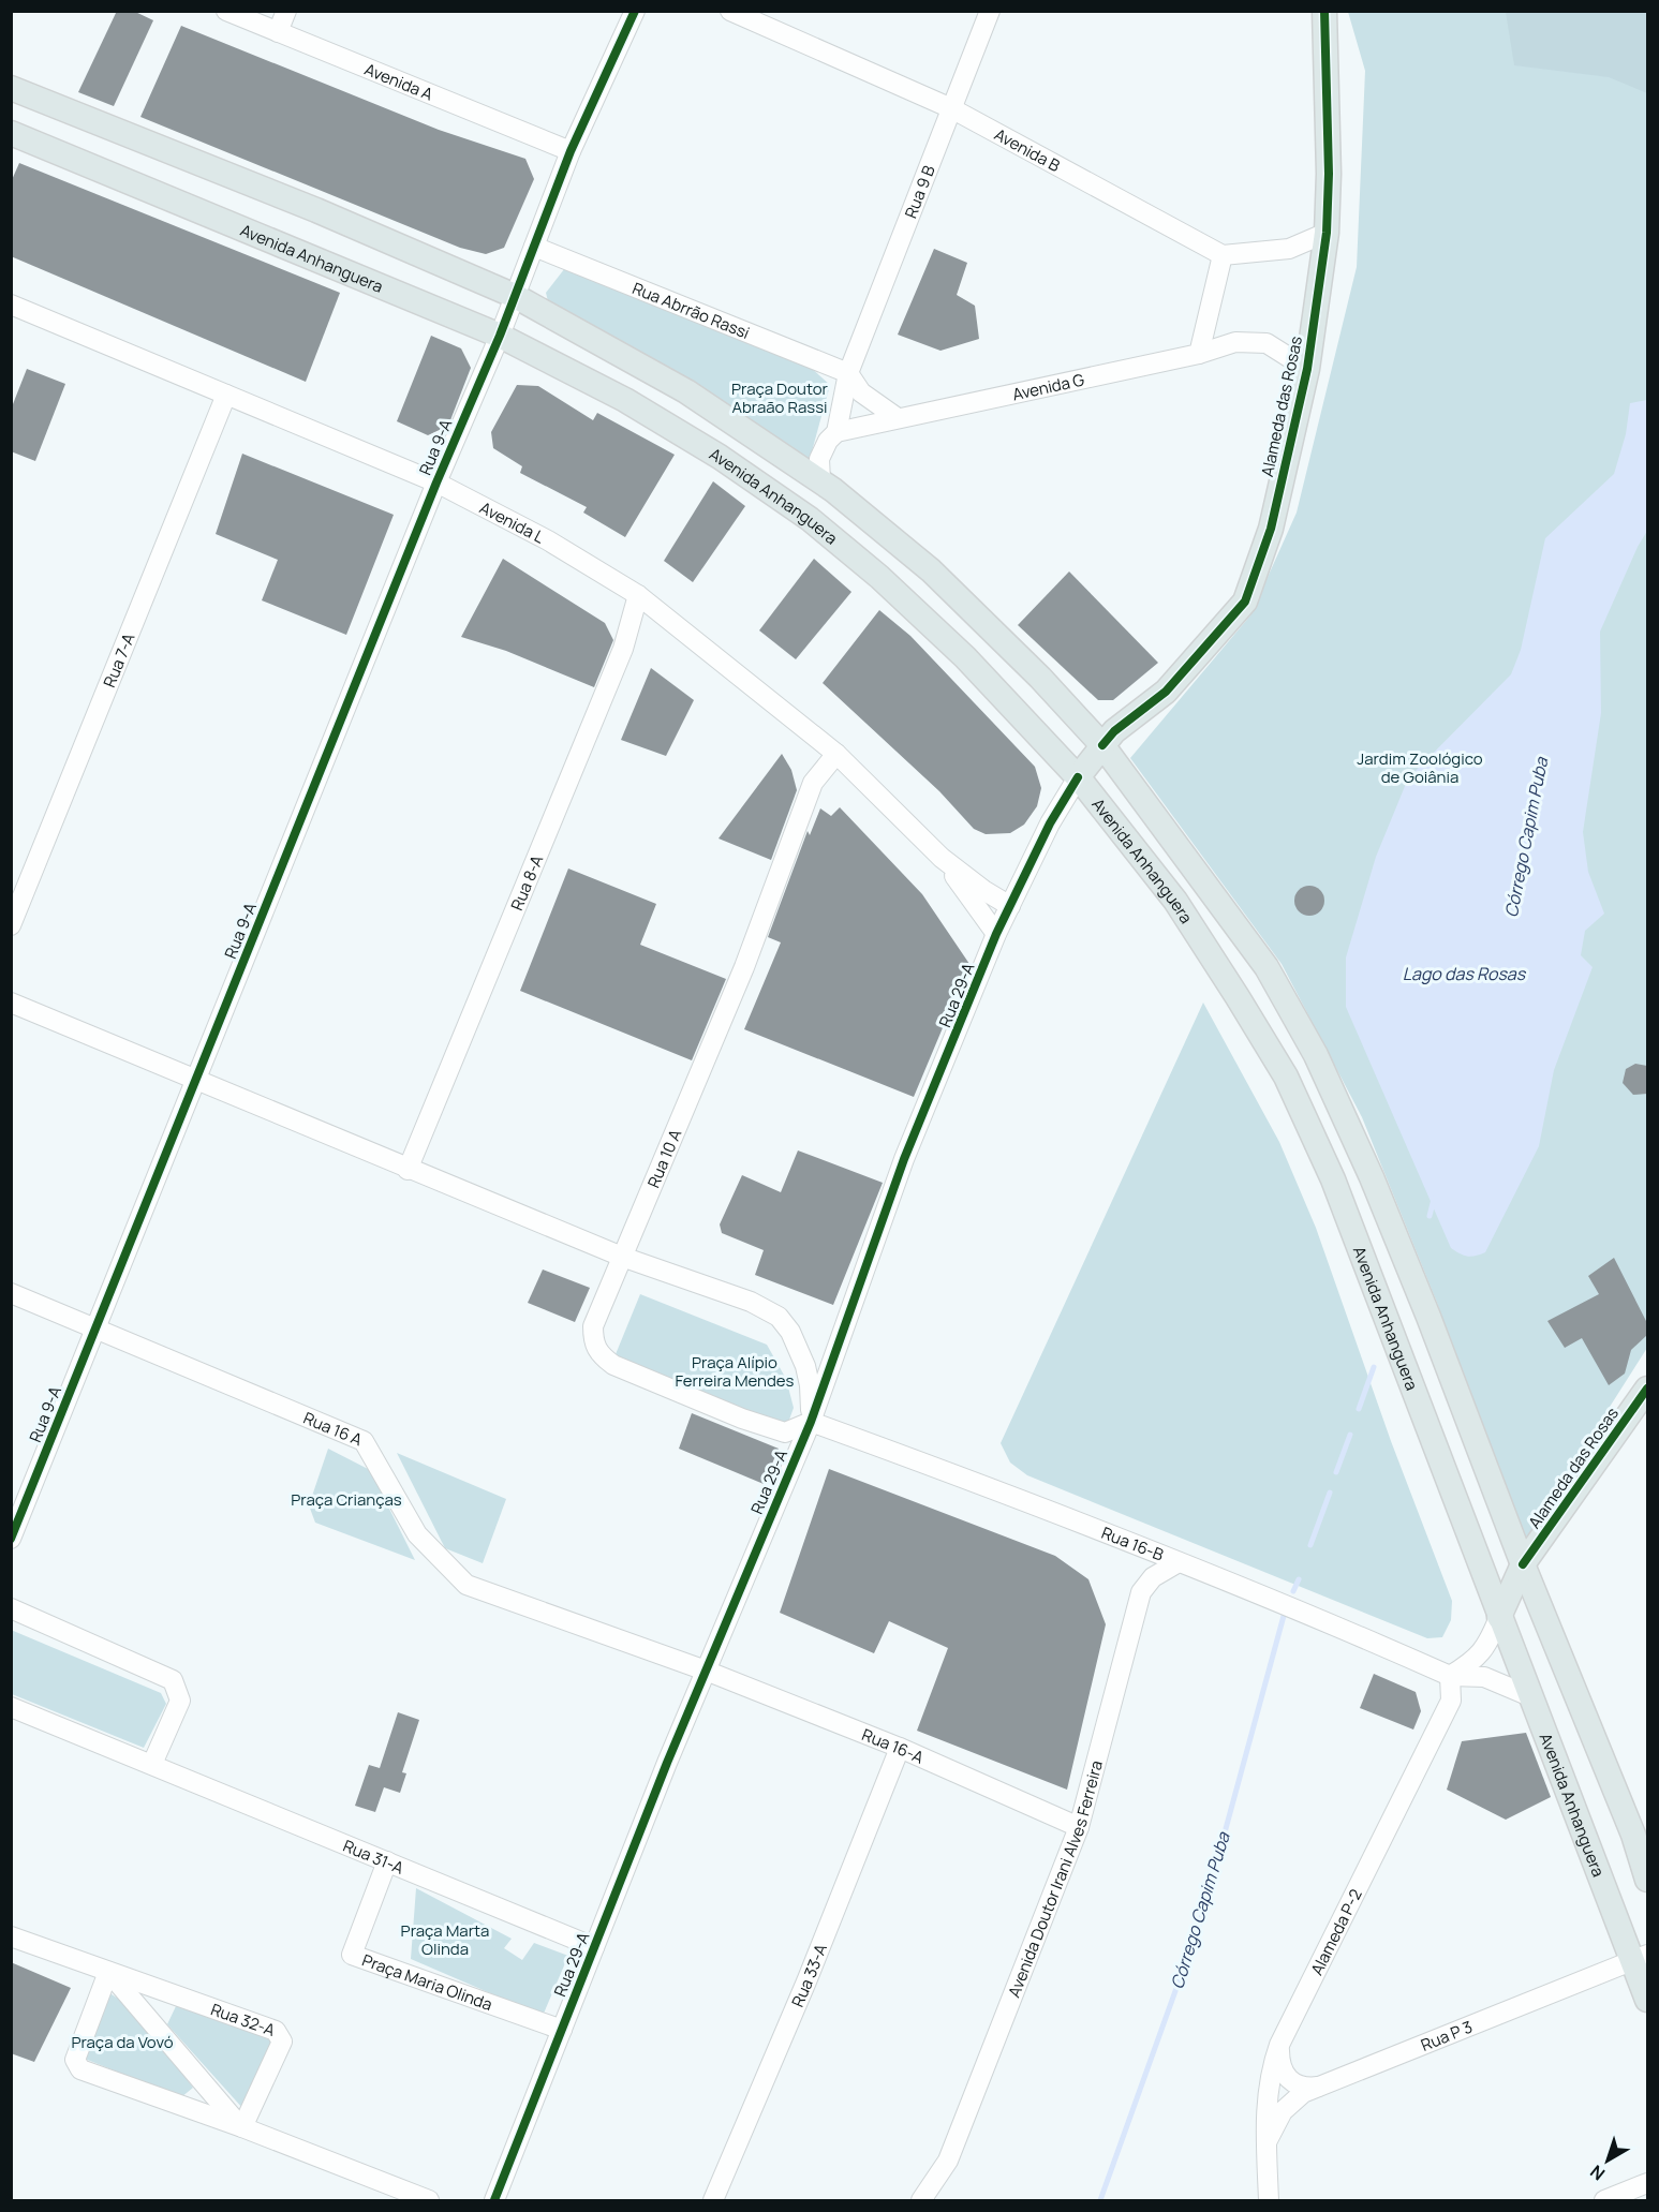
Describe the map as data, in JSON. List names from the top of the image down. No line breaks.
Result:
{"streets":{"main road":["Avenida Anhanguera","Alameda das Rosas"],"street":["Avenida A","Avenida B","Rua 9 B","Rua Abrrão Rassi","Avenida G","Rua 9-A","Avenida L","Rua 7-A","Rua 8-A","Rua 29-A","Rua 10 A","Rua 16 A","Rua 16-B","Rua 16-A","Rua 31-A","Avenida Doutor Irani Alves Ferreira","Alameda P-2","Rua 33-A","Praça Maria Olinda","Rua 32-A","Rua P 3"]},"crossings":[["Avenida B","Rua 9 B"],["Rua 9 B","Rua Abrrão Rassi"],["Rua 9 B","Avenida G"],["Avenida Anhanguera","Alameda das Rosas"],["Avenida Anhanguera","Rua 9-A"],["Avenida Anhanguera","Rua 29-A"],["Avenida Anhanguera","Rua 16-B"],["Avenida Anhanguera","Rua P 3"],["Avenida G","Alameda das Rosas"],["Alameda das Rosas","Rua 29-A"],["Rua 9-A","Avenida L"],["Rua 9-A","Rua 16 A"],["Avenida L","Rua 7-A"],["Avenida L","Rua 8-A"],["Avenida L","Rua 29-A"],["Avenida L","Rua 10 A"],["Rua 29-A","Rua 10 A"],["Rua 29-A","Rua 16 A"],["Rua 29-A","Rua 16-B"],["Rua 29-A","Rua 16-A"],["Rua 29-A","Rua 31-A"],["Rua 29-A","Praça Maria Olinda"],["Rua 10 A","Rua 16-B"],["Rua 16 A","Rua 16-A"],["Rua 16-B","Avenida Doutor Irani Alves Ferreira"],["Rua 16-B","Alameda P-2"],["Rua 16-A","Avenida Doutor Irani Alves Ferreira"],["Rua 16-A","Rua 33-A"],["Rua 31-A","Praça Maria Olinda"],["Alameda P-2","Rua P 3"]],"water":["Córrego Capim Puba","Lago das Rosas"],"parks":["Praça Doutor Abraão Rassi","Jardim Zoológico de Goiânia","Praça Alípio Ferreira Mendes","Praça Crianças","Praça Marta Olinda","Praça da Vovó"],"north":"bottom left"}
